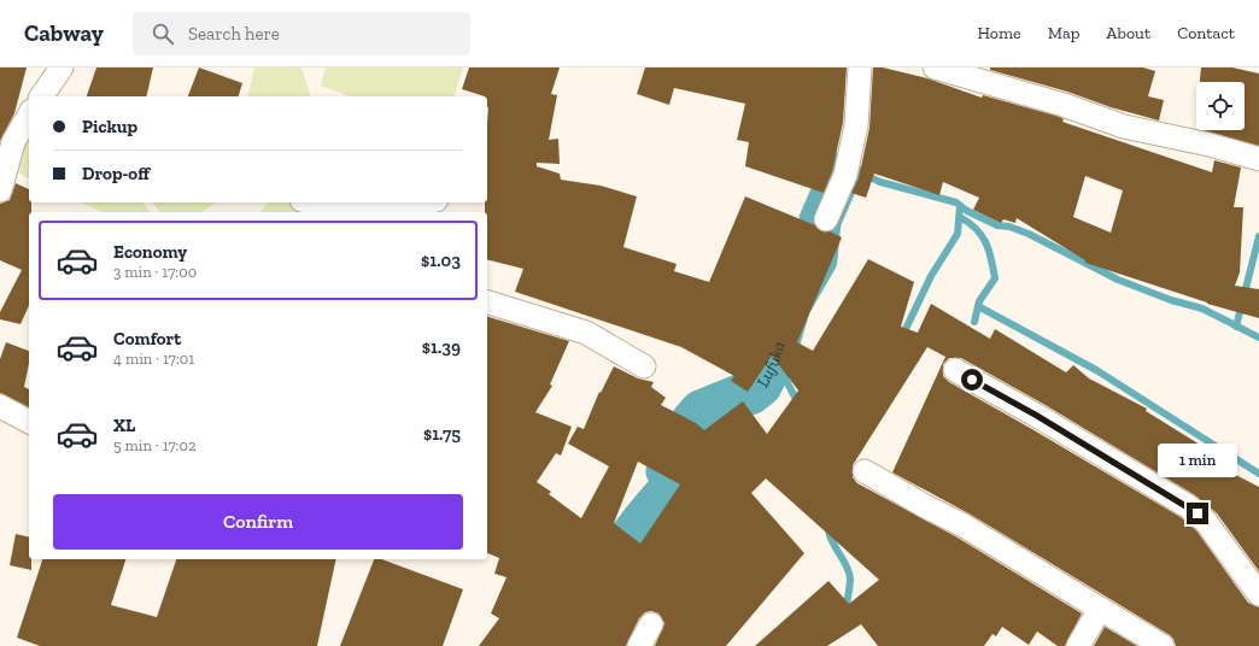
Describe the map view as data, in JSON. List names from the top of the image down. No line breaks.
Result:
{"water":["Lufuka"],"page":{"header":"Cabway","search":"Search here","nav":["Home","Map","About","Contact"],"banner":["Pickup","Drop-off"],"list":[{"name":"Economy","note":"3 min · 17:00","value":"$1.03"},{"name":"Comfort","note":"4 min · 17:01","value":"$1.39"},{"name":"XL","note":"5 min · 17:02","value":"$1.75"}],"bubble":"1 min","buttons":"Confirm"}}
